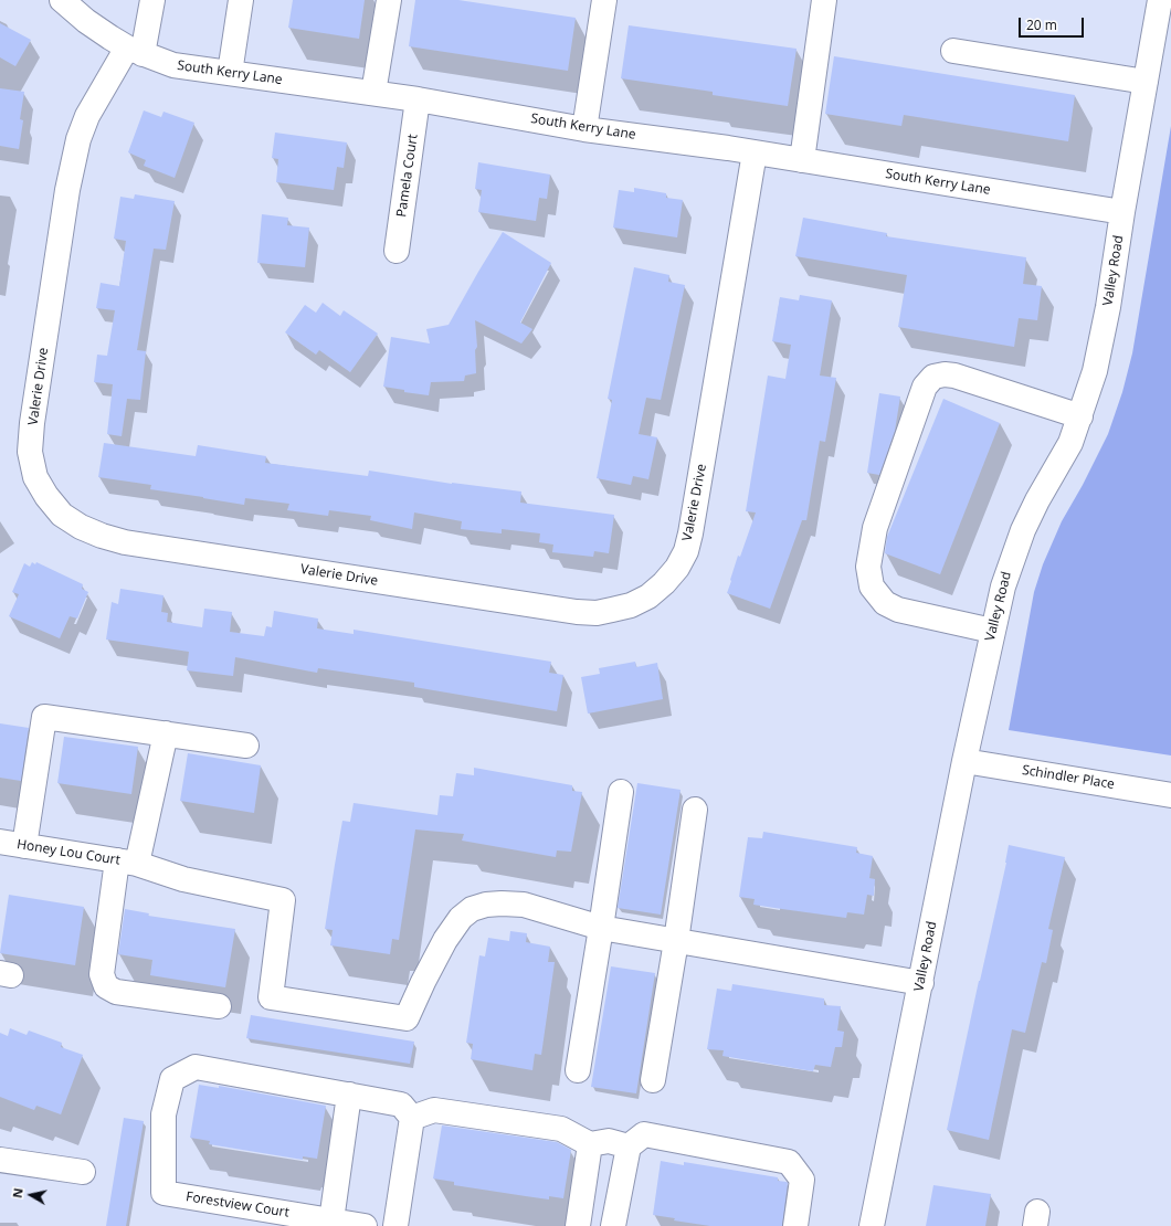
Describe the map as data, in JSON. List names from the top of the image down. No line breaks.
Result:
{"streets":{"street":["South Kerry Lane","Pamela Court","Valley Road","Valerie Drive","Schindler Place","Honey Lou Court","Forestview Court"]},"crossings":[["South Kerry Lane","Pamela Court"],["South Kerry Lane","Valley Road"],["South Kerry Lane","Valerie Drive"],["Valley Road","Schindler Place"]],"scale_bar":"20 m","north":"left"}
